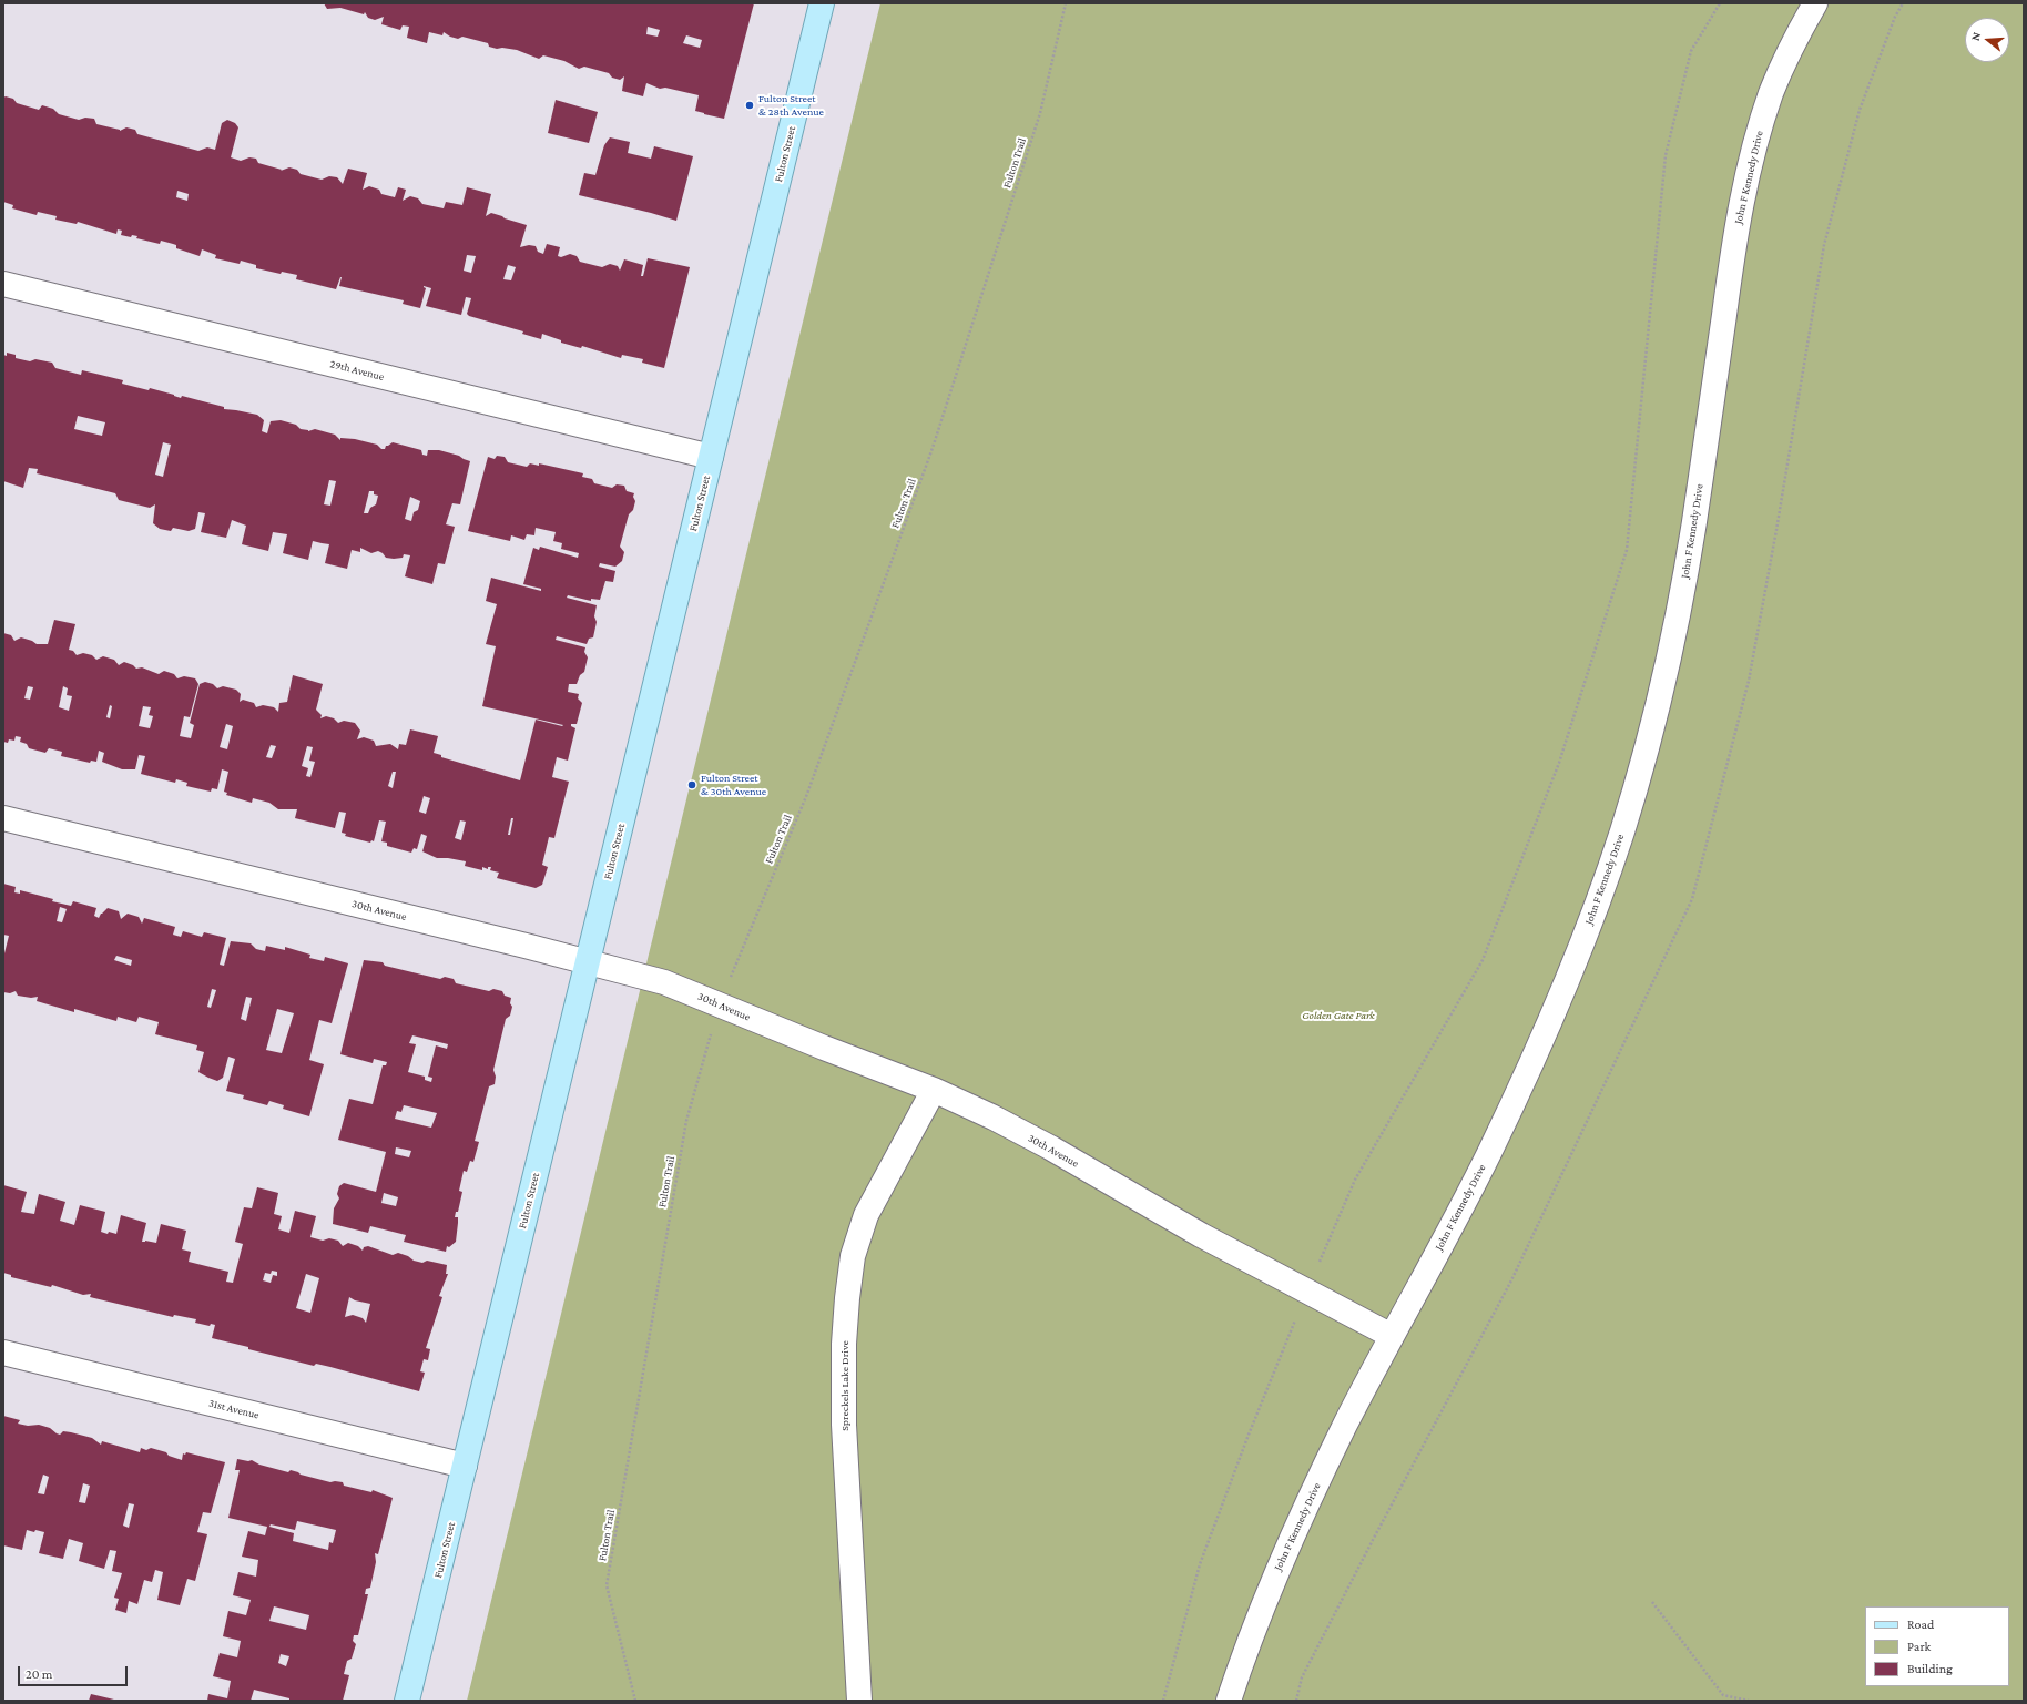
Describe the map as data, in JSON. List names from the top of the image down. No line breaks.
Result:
{"streets":{"main road":["Fulton Street"],"street":["John F Kennedy Drive","29th Avenue","30th Avenue","Spreckels Lake Drive","31st Avenue"],"path":["Fulton Trail"]},"crossings":[["Fulton Street","29th Avenue"],["Fulton Street","30th Avenue"],["Fulton Street","31st Avenue"],["Fulton Trail","30th Avenue"],["John F Kennedy Drive","30th Avenue"],["30th Avenue","Spreckels Lake Drive"]],"parks":["Golden Gate Park"],"places":["Fulton Street & 28th Avenue","Fulton Street & 30th Avenue"],"legend":["Road","Park","Building"],"scale_bar":"20 m","north":"left"}
